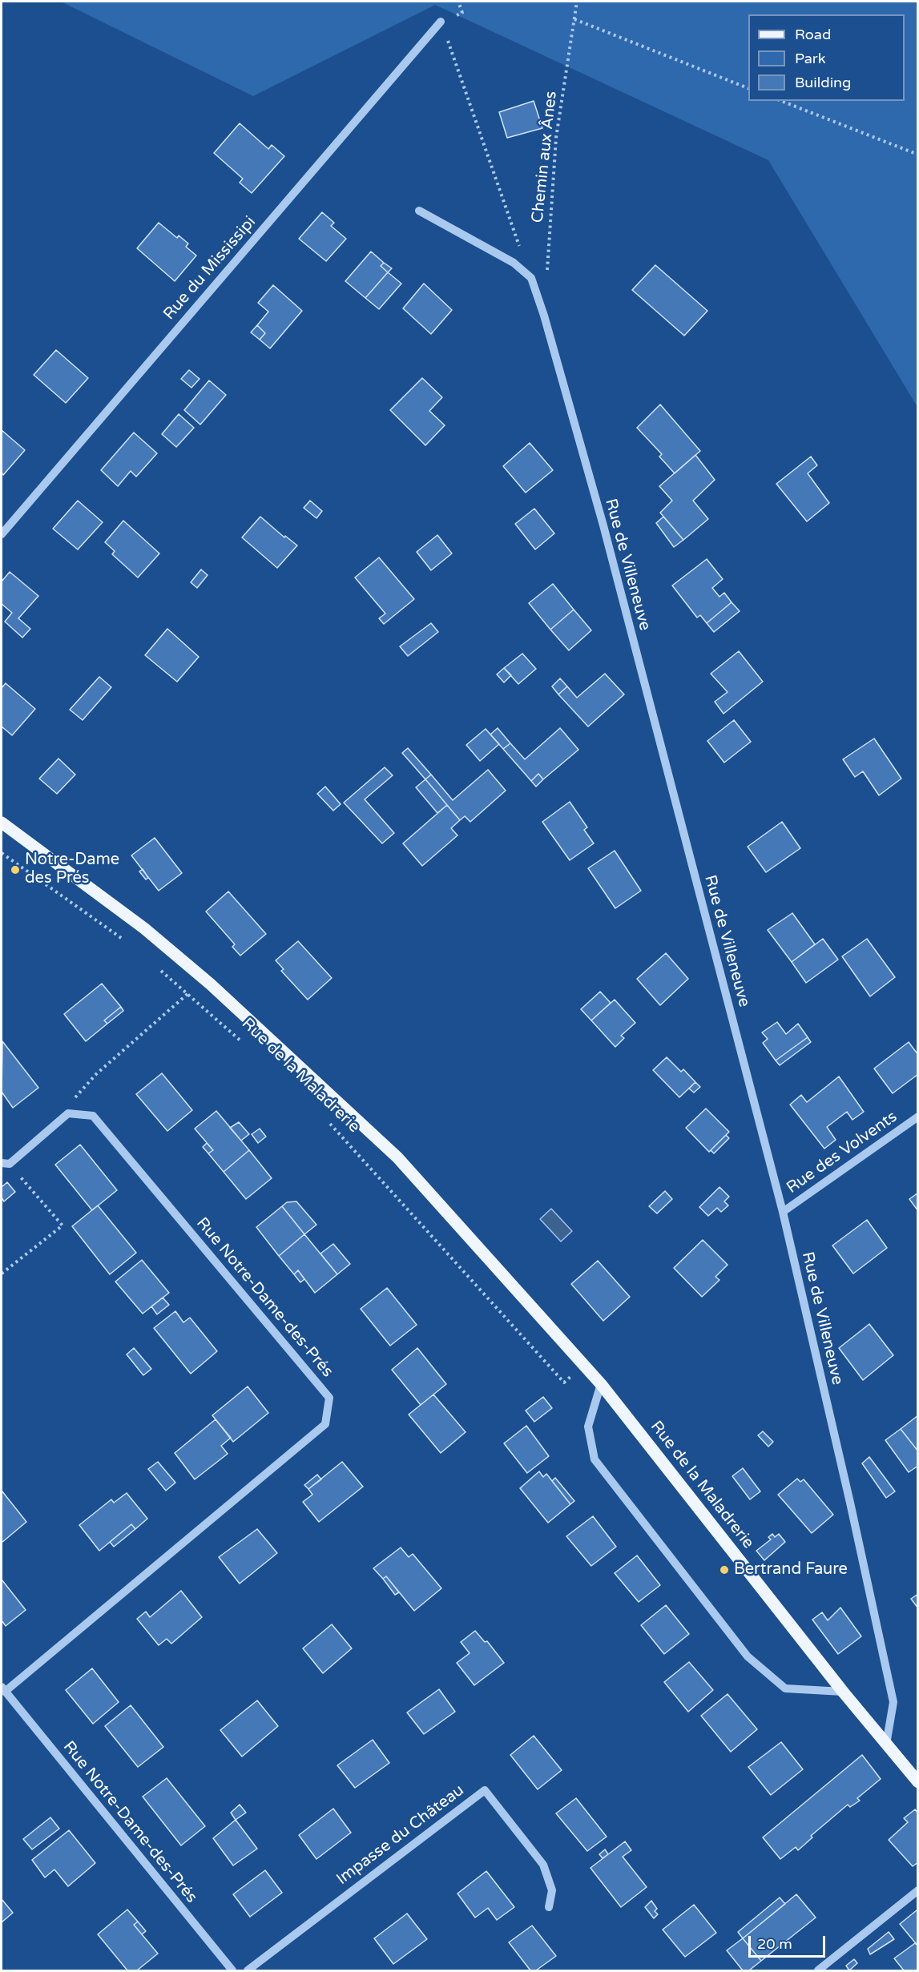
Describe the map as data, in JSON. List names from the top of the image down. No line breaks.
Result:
{"streets":{"main road":["Rue de la Maladrerie"],"street":["Rue du Mississipi","Rue de Villeneuve","Rue des Volvents","Rue Notre-Dame-des-Prés","Impasse du Château"],"path":["Chemin aux Ânes"]},"crossings":[["Rue de Villeneuve","Rue de la Maladrerie"],["Rue de Villeneuve","Rue des Volvents"]],"places":["Notre-Dame des Prés","Bertrand Faure"],"legend":["Road","Park","Building"],"scale_bar":"20 m"}
